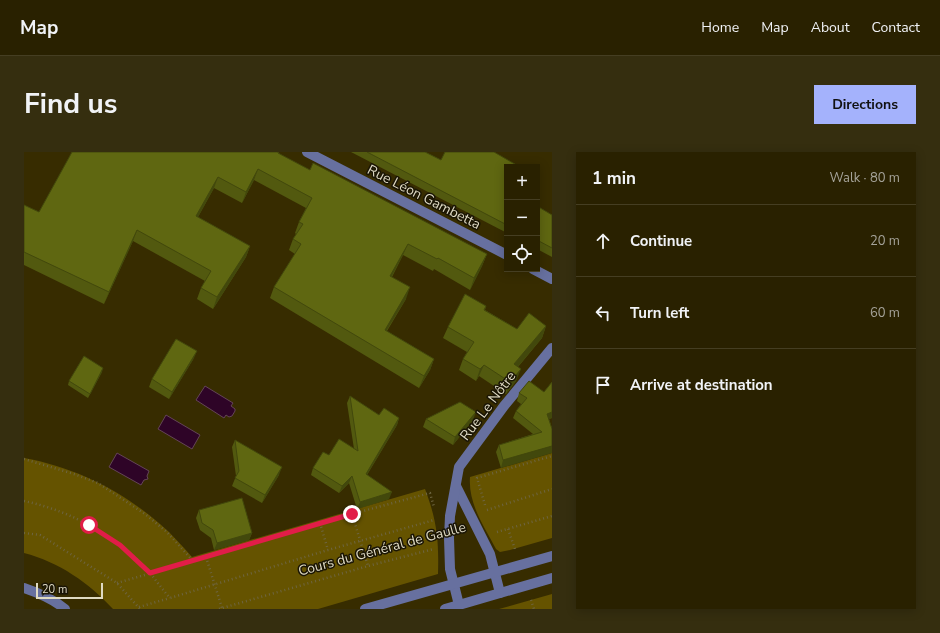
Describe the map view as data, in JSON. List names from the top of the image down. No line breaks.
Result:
{"streets":{"street":["Rue Léon Gambetta","Rue Le Nôtre"],"path":["Cours du Général de Gaulle"]},"crossings":[["Rue Le Nôtre","Cours du Général de Gaulle"]],"scale_bar":"20 m","page":{"header":"Map","nav":["Home","Map","About","Contact"],"title":"Find us","buttons":"Directions","heading":["1 min","Walk · 80 m"],"map_buttons":["+","−"],"list":[["Continue","20 m"],["Turn left","60 m"],"Arrive at destination"],"scale":"20 m"}}
